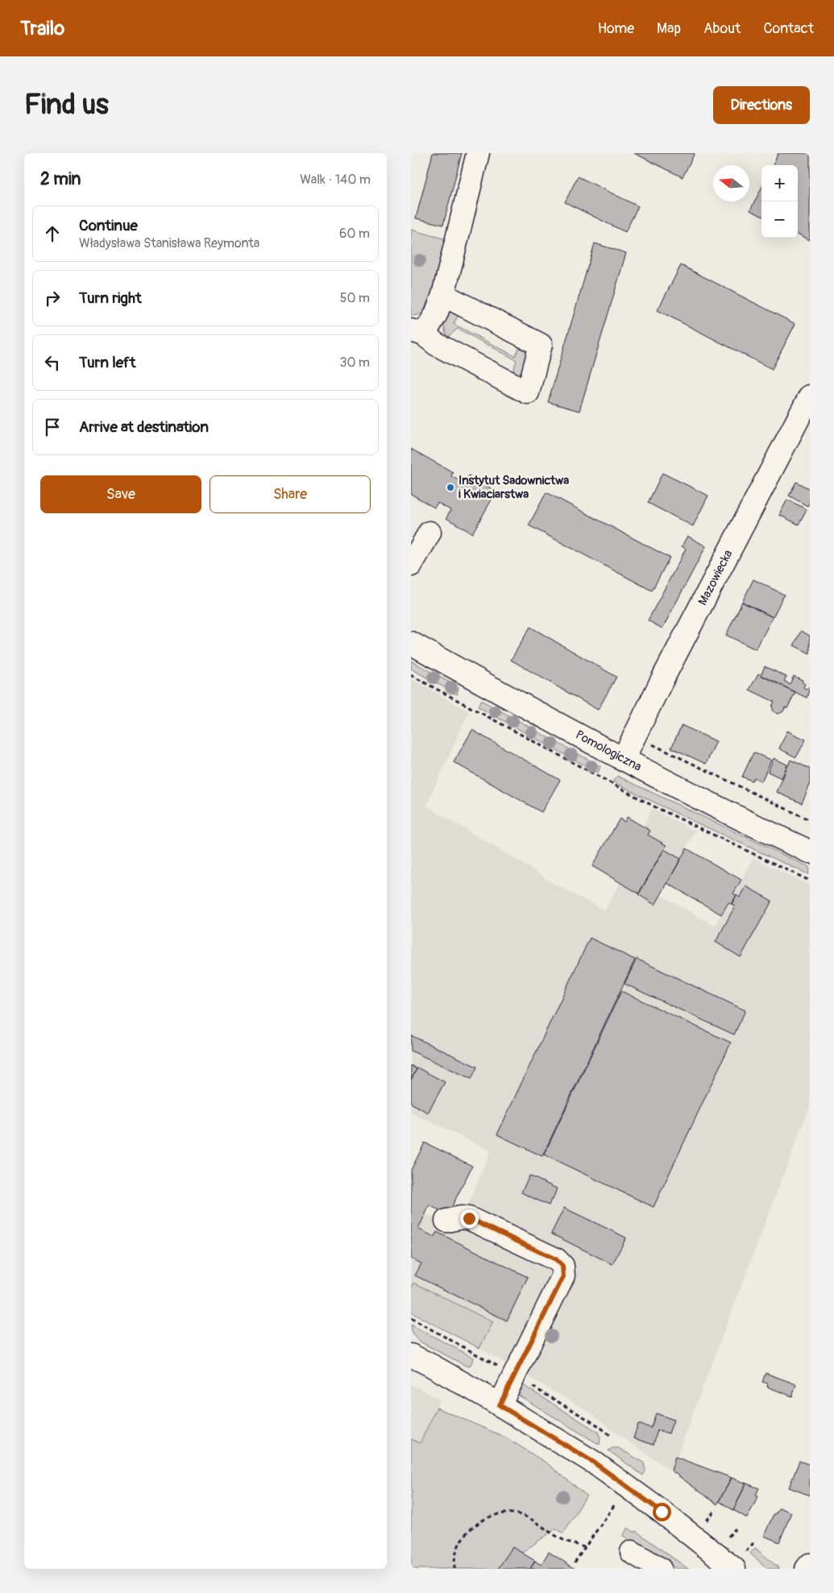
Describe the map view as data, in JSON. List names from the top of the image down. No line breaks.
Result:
{"streets":{"street":["Mazowiecka","Pomologiczna"]},"crossings":[["Mazowiecka","Pomologiczna"]],"places":["Instytut Sadownictwa i Kwiaciarstwa"],"north":"left","page":{"header":"Trailo","nav":["Home","Map","About","Contact"],"buttons":["Directions",["Save","Share"]],"title":"Find us","heading":["2 min","Walk · 140 m"],"map_buttons":["+","−"],"list":[["Continue","Władysława Stanisława Reymonta","60 m"],["Turn right","50 m"],["Turn left","30 m"],"Arrive at destination"]}}
